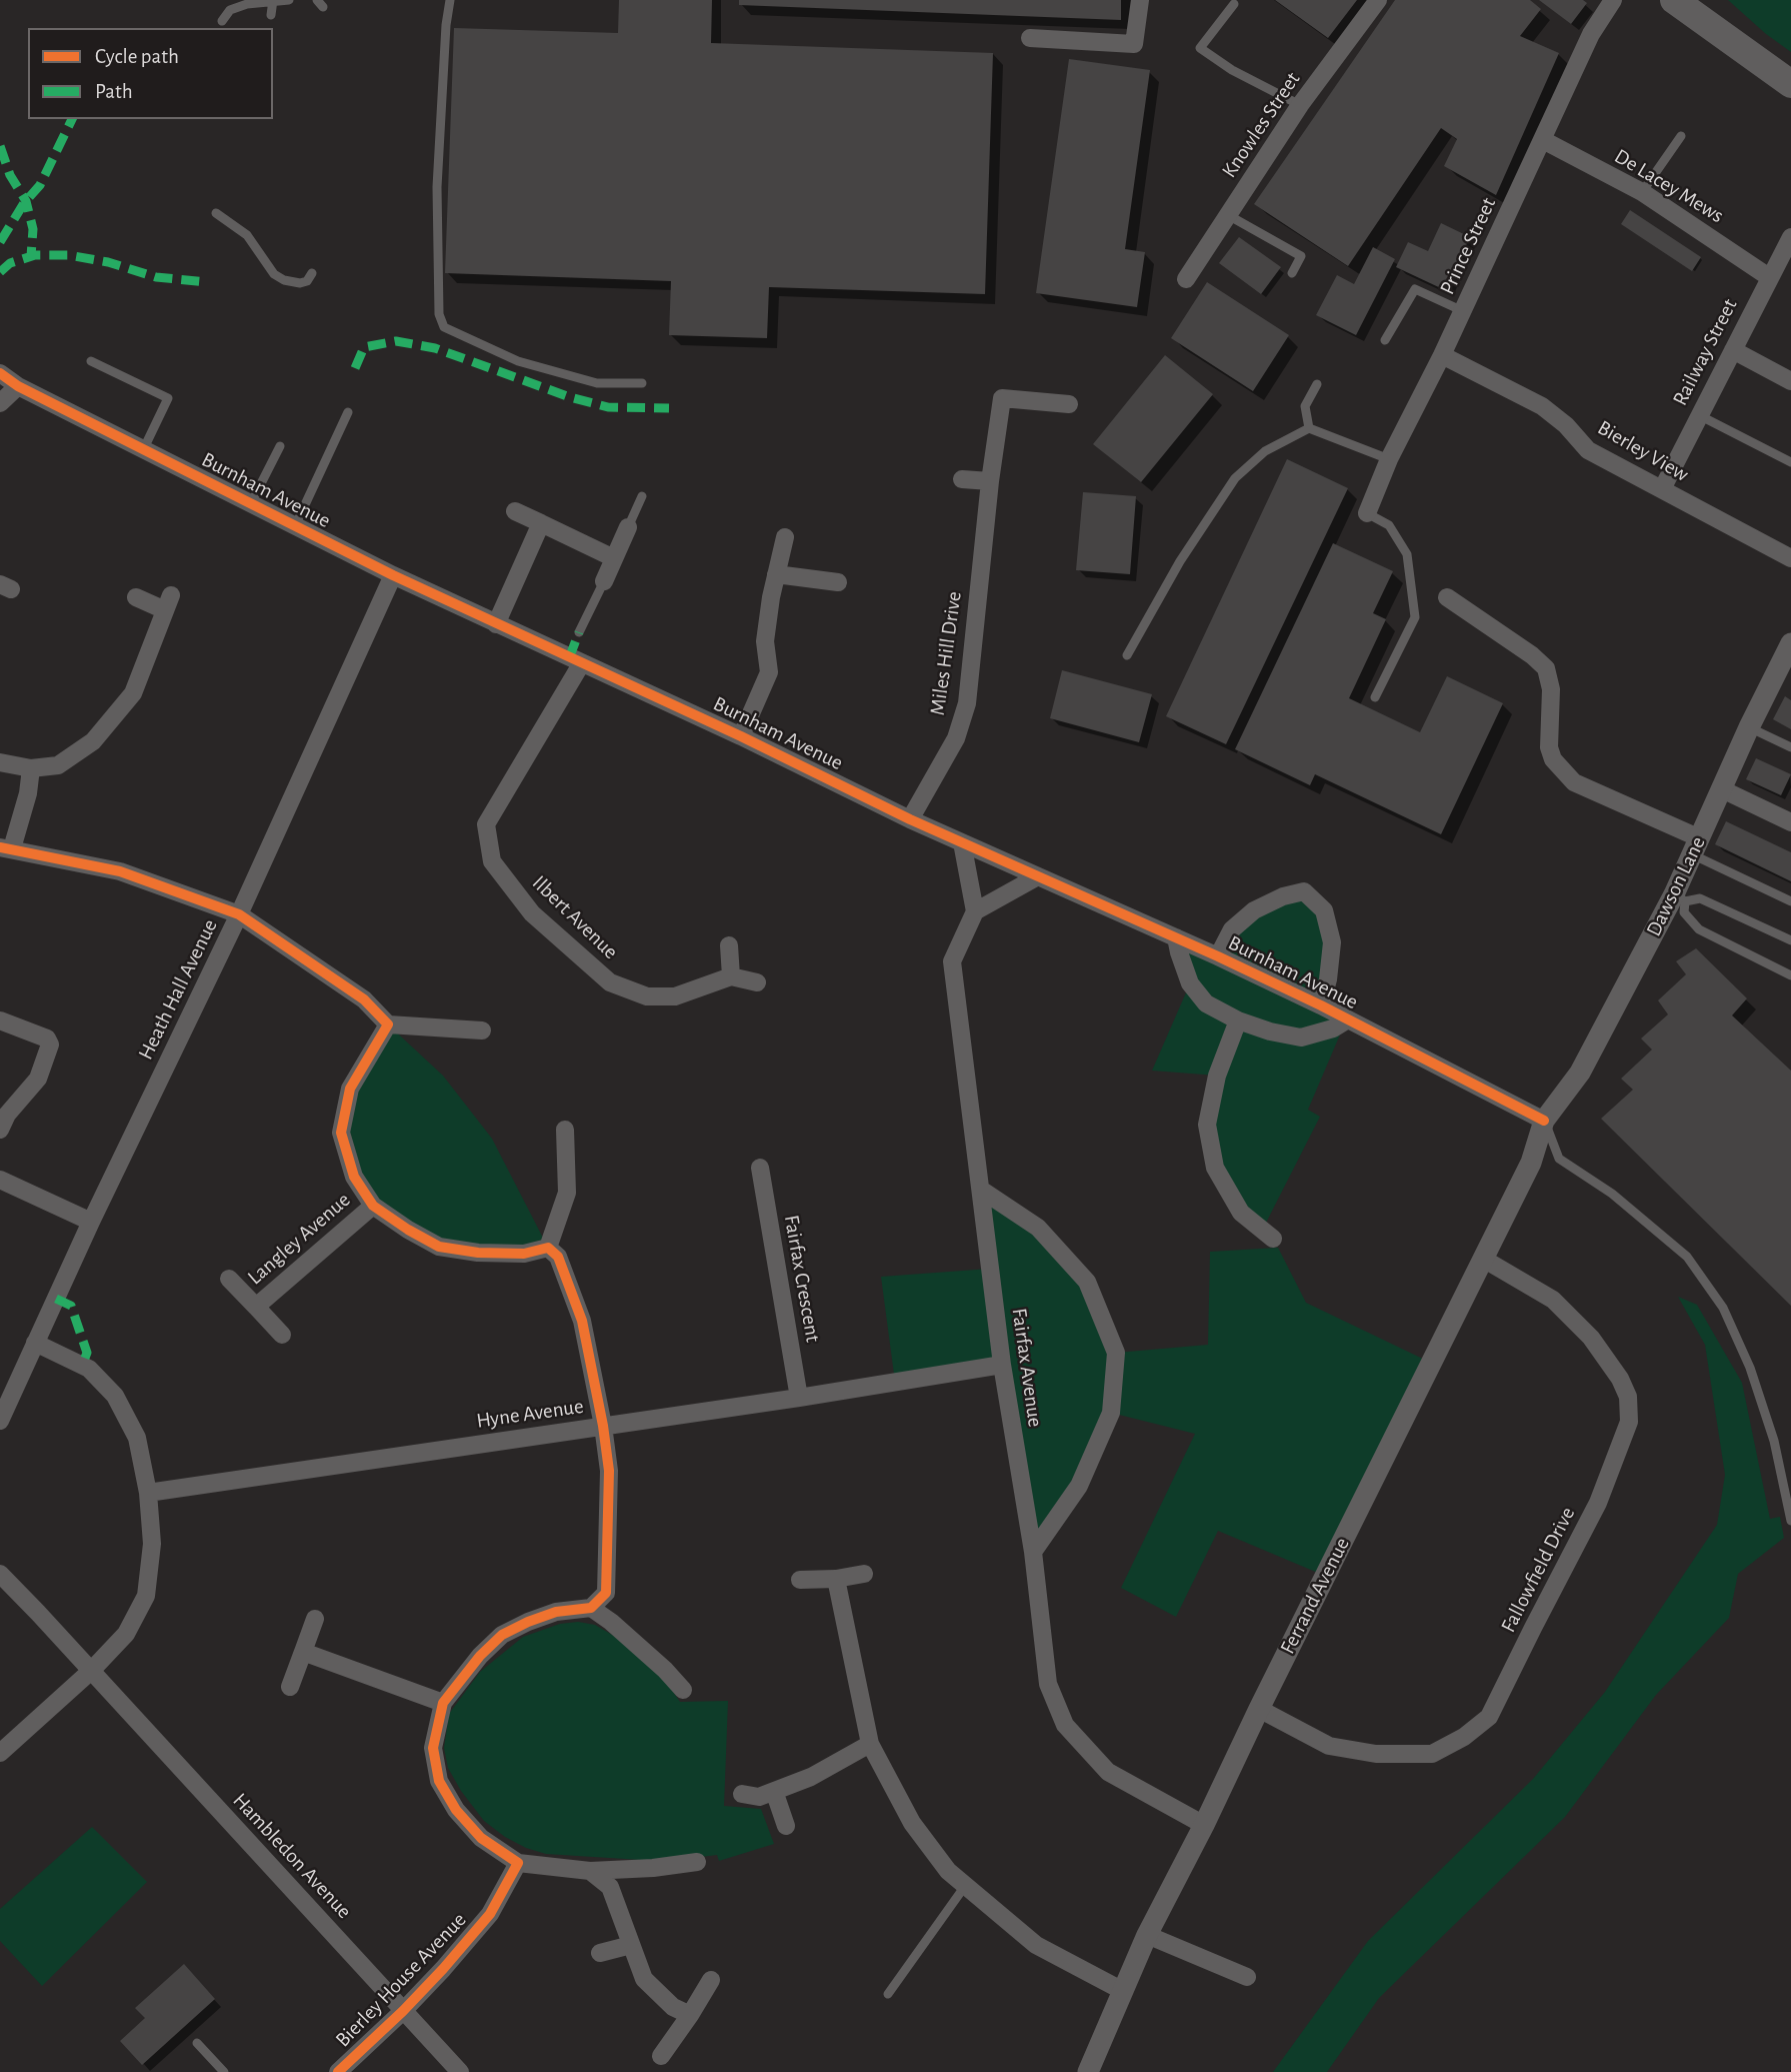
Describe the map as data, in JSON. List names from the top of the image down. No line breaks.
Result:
{"streets":{"street":["Knowles Street","De Lacey Mews","Prince Street","Railway Street","Bierley View","Burnham Avenue","Miles Hill Drive","Dawson Lane","Ilbert Avenue","Heath Hall Avenue","Langley Avenue","Fairfax Crescent","Fairfax Avenue","Hyne Avenue","Fallowfield Drive","Ferrand Avenue","Hambledon Avenue","Bierley House Avenue"]},"crossings":[["De Lacey Mews","Prince Street"],["De Lacey Mews","Railway Street"],["Prince Street","Bierley View"],["Railway Street","Bierley View"],["Burnham Avenue","Miles Hill Drive"],["Burnham Avenue","Dawson Lane"],["Burnham Avenue","Ilbert Avenue"],["Burnham Avenue","Heath Hall Avenue"],["Burnham Avenue","Ferrand Avenue"],["Dawson Lane","Ferrand Avenue"],["Fairfax Crescent","Hyne Avenue"],["Fairfax Avenue","Hyne Avenue"],["Fairfax Avenue","Ferrand Avenue"],["Fallowfield Drive","Ferrand Avenue"],["Hambledon Avenue","Bierley House Avenue"]],"legend":["Cycle path","Path"]}
